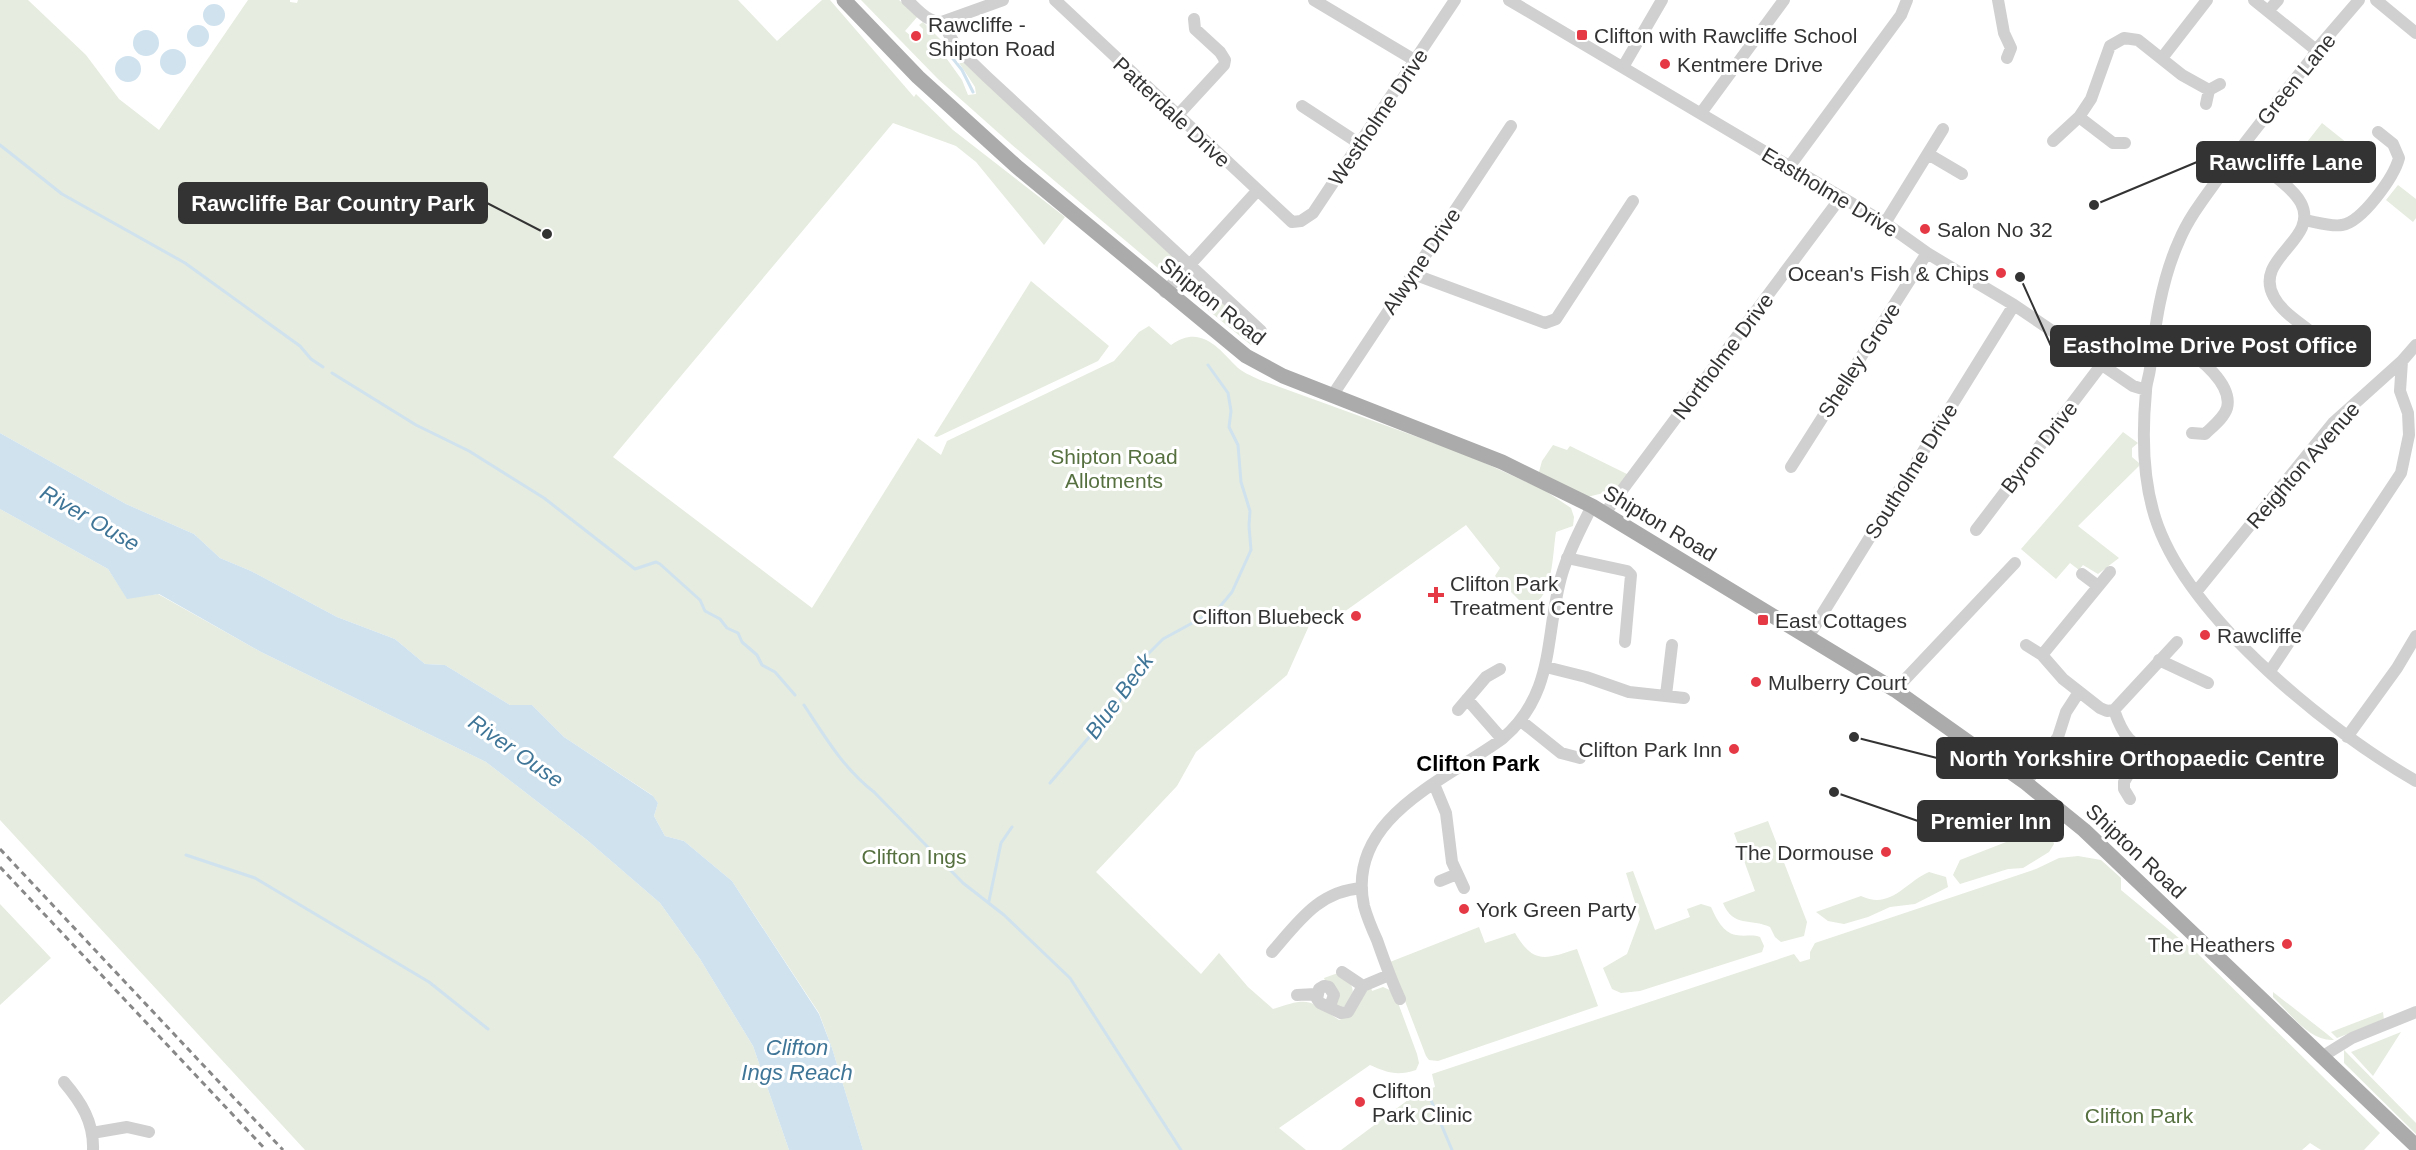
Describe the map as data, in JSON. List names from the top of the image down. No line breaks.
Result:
{"streets":{"main road":["Shipton Road"],"street":["Green Lane","Patterdale Drive","Westholme Drive","Eastholme Drive","Alwyne Drive","Northolme Drive","Shelley Grove","Byron Drive","Reighton Avenue","Southolme Drive"]},"crossings":[["Green Lane","Eastholme Drive"],["Green Lane","Reighton Avenue"],["Patterdale Drive","Westholme Drive"],["Eastholme Drive","Northolme Drive"],["Eastholme Drive","Shelley Grove"],["Eastholme Drive","Byron Drive"],["Eastholme Drive","Southolme Drive"],["Alwyne Drive","Shipton Road"],["Shipton Road","Northolme Drive"],["Shipton Road","Southolme Drive"]],"districts":["Clifton Park"],"water":["River Ouse","Blue Beck","Clifton Ings Reach"],"parks":["Shipton Road Allotments","Clifton Ings","Clifton Park"],"places":{"transit":["Clifton with Rawcliffe School","East Cottages"],"other":["Rawcliffe - Shipton Road","Kentmere Drive","Rawcliffe Lane","Salon No 32","Rawcliffe Bar Country Park","Ocean's Fish & Chips","Eastholme Drive Post Office","Clifton Bluebeck","Rawcliffe","Mulberry Court","North Yorkshire Orthopaedic Centre","Clifton Park Inn","Premier Inn","The Dormouse","York Green Party","The Heathers","Clifton Park Clinic"],"health":["Clifton Park Treatment Centre"]}}
